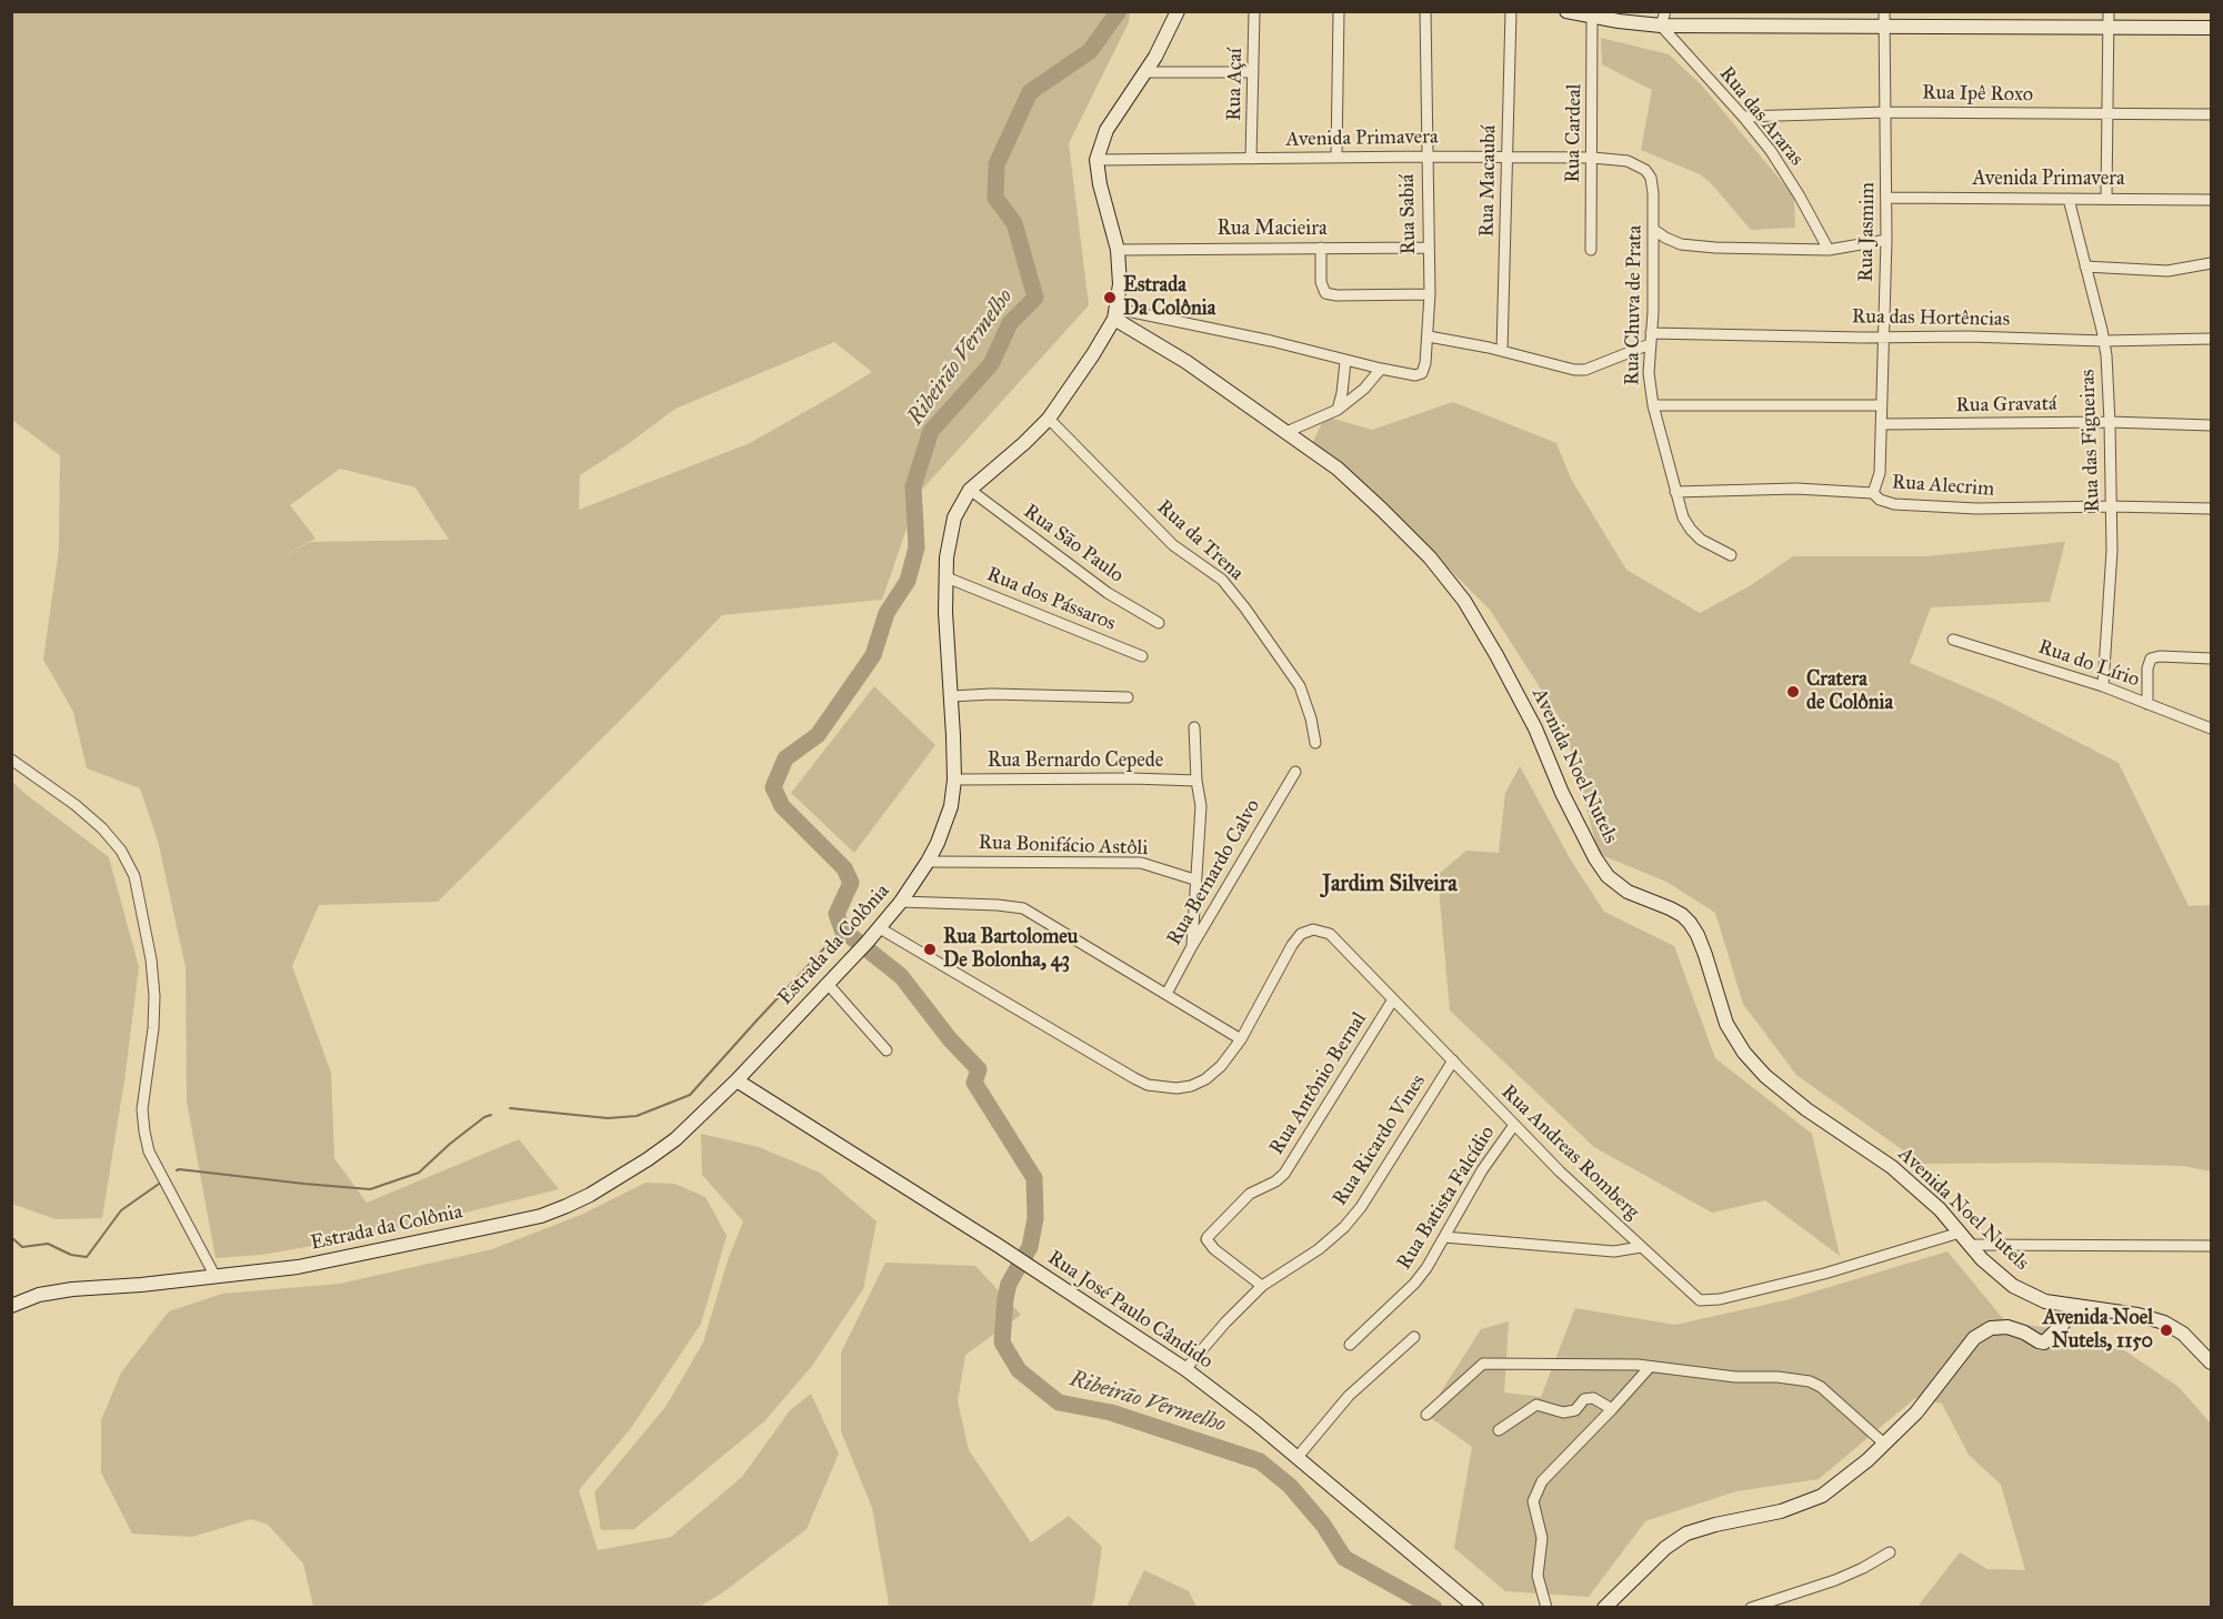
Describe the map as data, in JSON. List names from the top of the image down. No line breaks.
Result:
{"streets":{"street":["Rua Açaí","Rua Ipê Roxo","Rua das Araras","Rua Cardeal","Avenida Primavera","Rua Macaubá","Rua Sabiá","Rua Macieira","Rua Jasmim","Rua Chuva de Prata","Rua das Hortências","Rua Gravatá","Rua das Figueiras","Rua Alecrim","Rua da Trena","Rua São Paulo","Rua dos Pássaros","Rua do Lírio","Rua Bernardo Cepede","Avenida Noel Nutels","Rua Bonifácio Astôli","Rua Bernardo Calvo","Estrada da Colônia","Rua Antônio Bernal","Rua Ricardo Vines","Rua Andreas Romberg","Rua Batista Falcídio","Rua José Paulo Cândido"]},"crossings":[["Rua Açaí","Avenida Primavera"],["Rua Ipê Roxo","Rua das Araras"],["Rua Ipê Roxo","Rua Jasmim"],["Rua Cardeal","Avenida Primavera"],["Avenida Primavera","Rua Macaubá"],["Avenida Primavera","Rua Sabiá"],["Avenida Primavera","Rua Jasmim"],["Avenida Primavera","Rua Chuva de Prata"],["Avenida Primavera","Rua das Figueiras"],["Avenida Primavera","Estrada da Colônia"],["Rua Sabiá","Rua Macieira"],["Rua Macieira","Estrada da Colônia"],["Rua Jasmim","Rua das Hortências"],["Rua Jasmim","Rua Gravatá"],["Rua Jasmim","Rua Alecrim"],["Rua Chuva de Prata","Rua das Hortências"],["Rua Chuva de Prata","Rua Alecrim"],["Rua das Hortências","Rua das Figueiras"],["Rua Gravatá","Rua das Figueiras"],["Rua das Figueiras","Rua Alecrim"],["Rua das Figueiras","Rua do Lírio"],["Rua da Trena","Estrada da Colônia"],["Rua São Paulo","Estrada da Colônia"],["Rua dos Pássaros","Estrada da Colônia"],["Rua Bernardo Cepede","Estrada da Colônia"],["Avenida Noel Nutels","Estrada da Colônia"],["Avenida Noel Nutels","Rua Andreas Romberg"],["Rua Bonifácio Astôli","Estrada da Colônia"],["Estrada da Colônia","Rua José Paulo Cândido"],["Rua Antônio Bernal","Rua Ricardo Vines"],["Rua Antônio Bernal","Rua Andreas Romberg"],["Rua Ricardo Vines","Rua Andreas Romberg"],["Rua Ricardo Vines","Rua José Paulo Cândido"],["Rua Andreas Romberg","Rua Batista Falcídio"]],"districts":["Jardim Silveira"],"water":["Ribeirão Vermelho"],"places":["Estrada Da Colônia","Cratera de Colônia","Rua Bartolomeu De Bolonha, 43","Avenida Noel Nutels, 1150"]}
